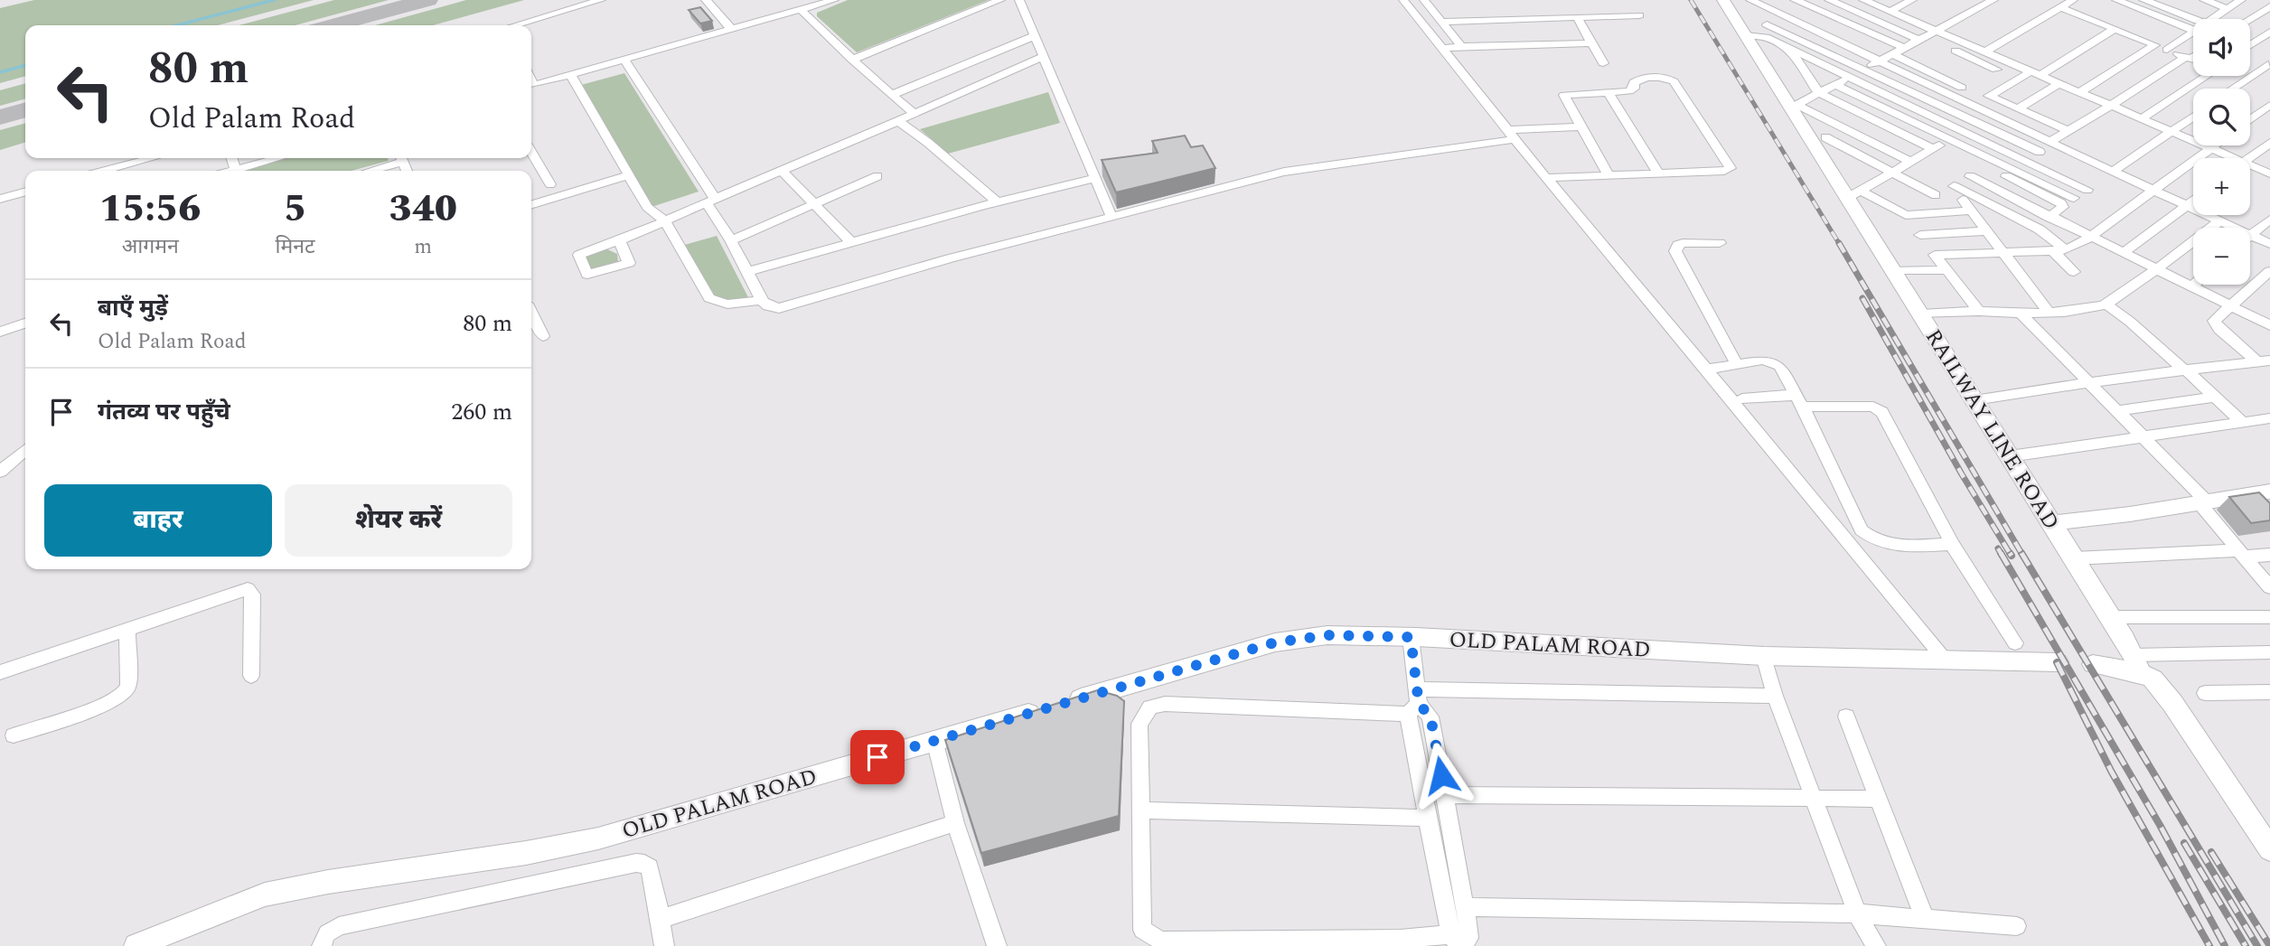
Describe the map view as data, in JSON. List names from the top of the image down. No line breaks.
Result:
{"streets":{"street":["RAILWAY LINE ROAD","OLD PALAM ROAD"]},"page":{"map_buttons":["+","−"],"turn":["80 m","Old Palam Road"],"eta":["15:56","आगमन","5","मिनट","340","m"],"list":[{"name":"बाएँ मुड़ें","note":"Old Palam Road","value":"80 m"},{"name":"गंतव्य पर पहुँचे","value":"260 m"}],"buttons":["बाहर","शेयर करें"]}}
